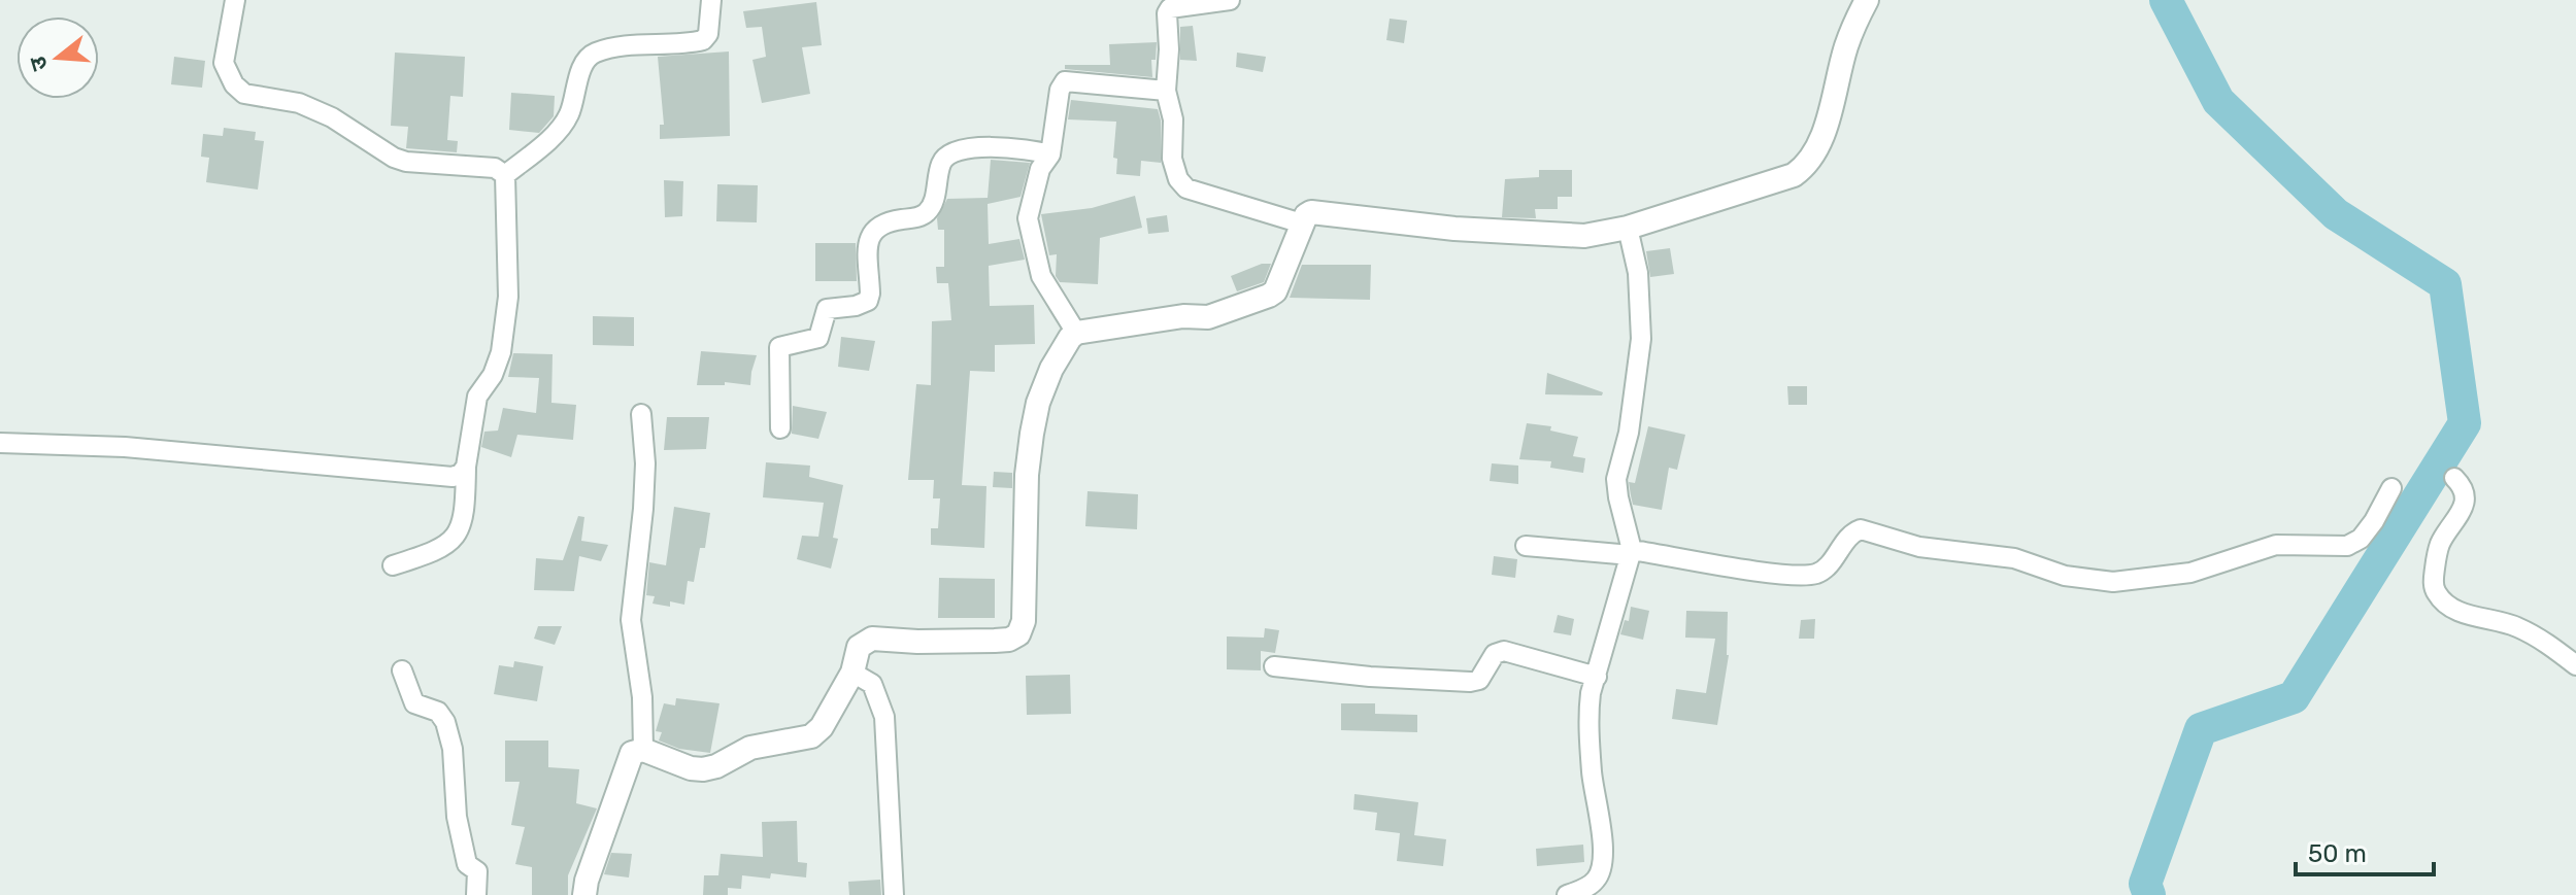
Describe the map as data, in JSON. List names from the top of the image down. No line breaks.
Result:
{"scale_bar":"50 m","north":"left"}
